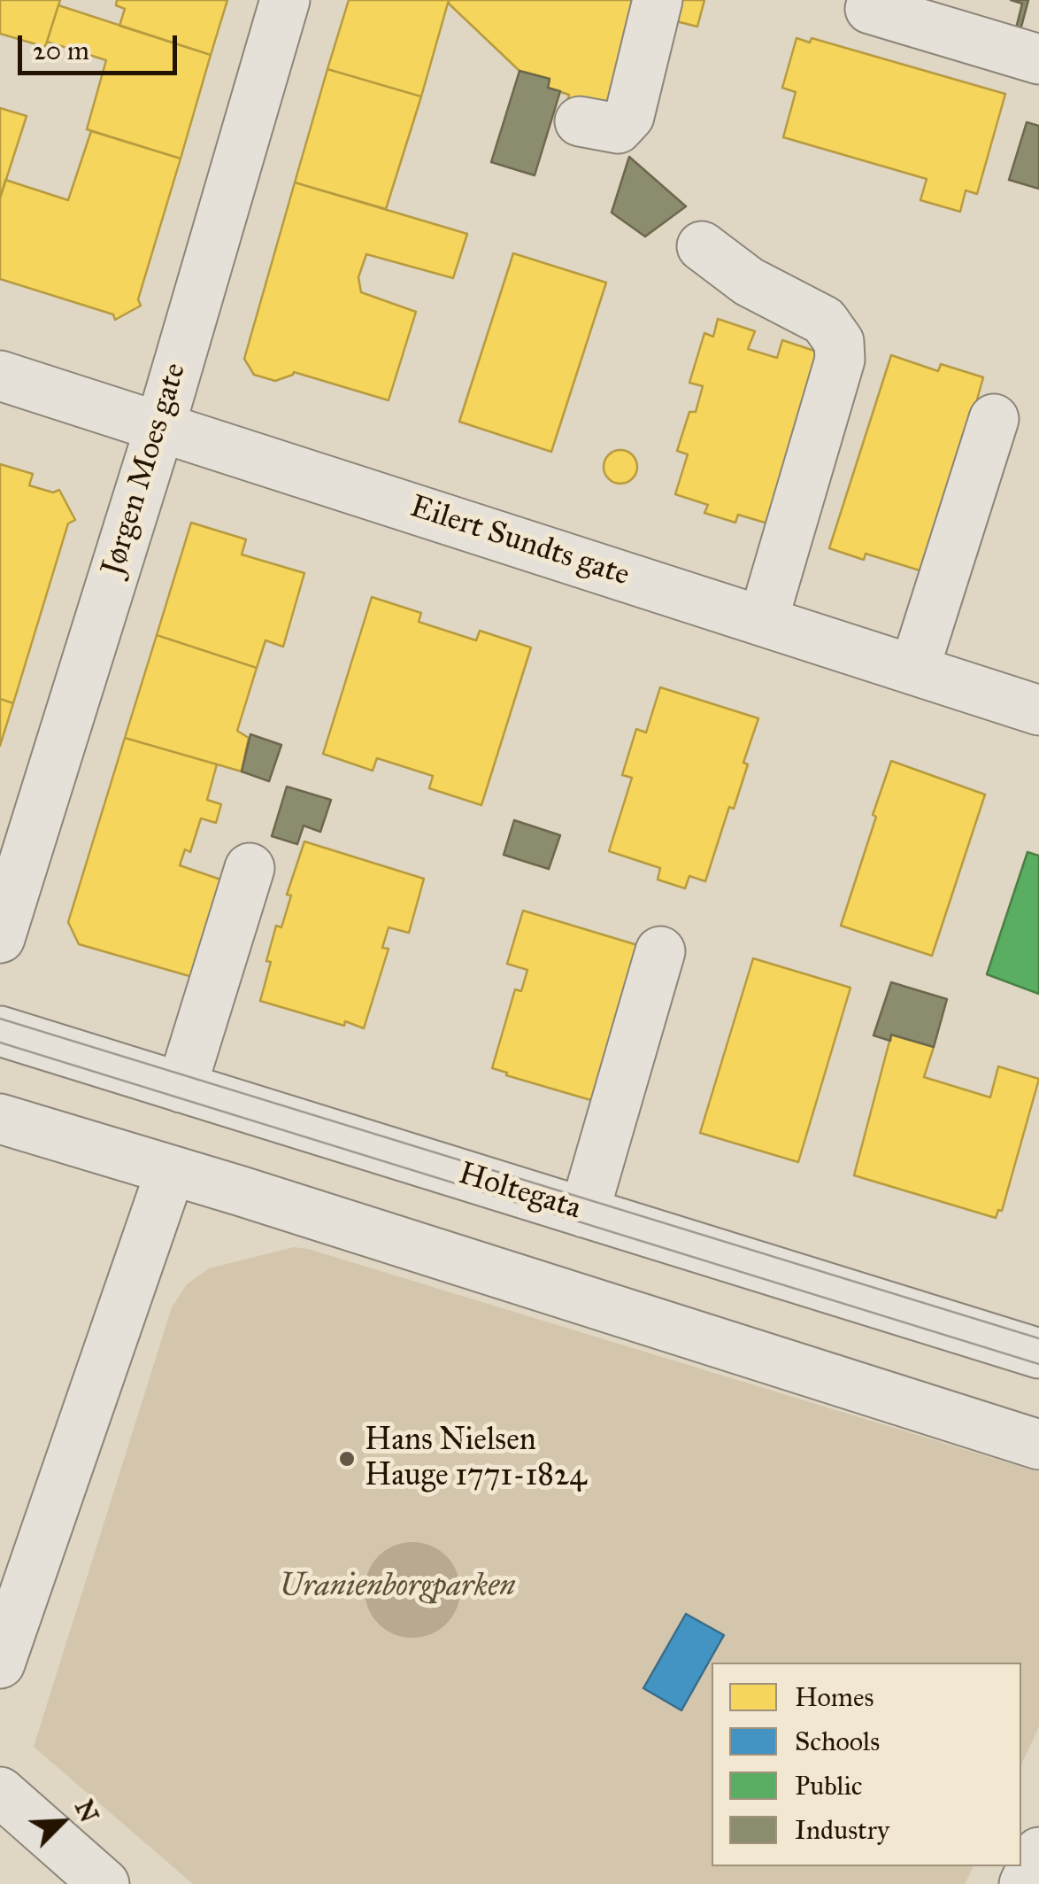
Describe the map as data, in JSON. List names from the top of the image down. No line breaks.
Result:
{"streets":{"street":["Jørgen Moes gate","Eilert Sundts gate","Holtegata"]},"crossings":[["Jørgen Moes gate","Eilert Sundts gate"]],"parks":["Uranienborgparken"],"places":["Hans Nielsen Hauge 1771-1824"],"legend":["Homes","Schools","Public","Industry"],"scale_bar":"20 m","north":"top right"}
